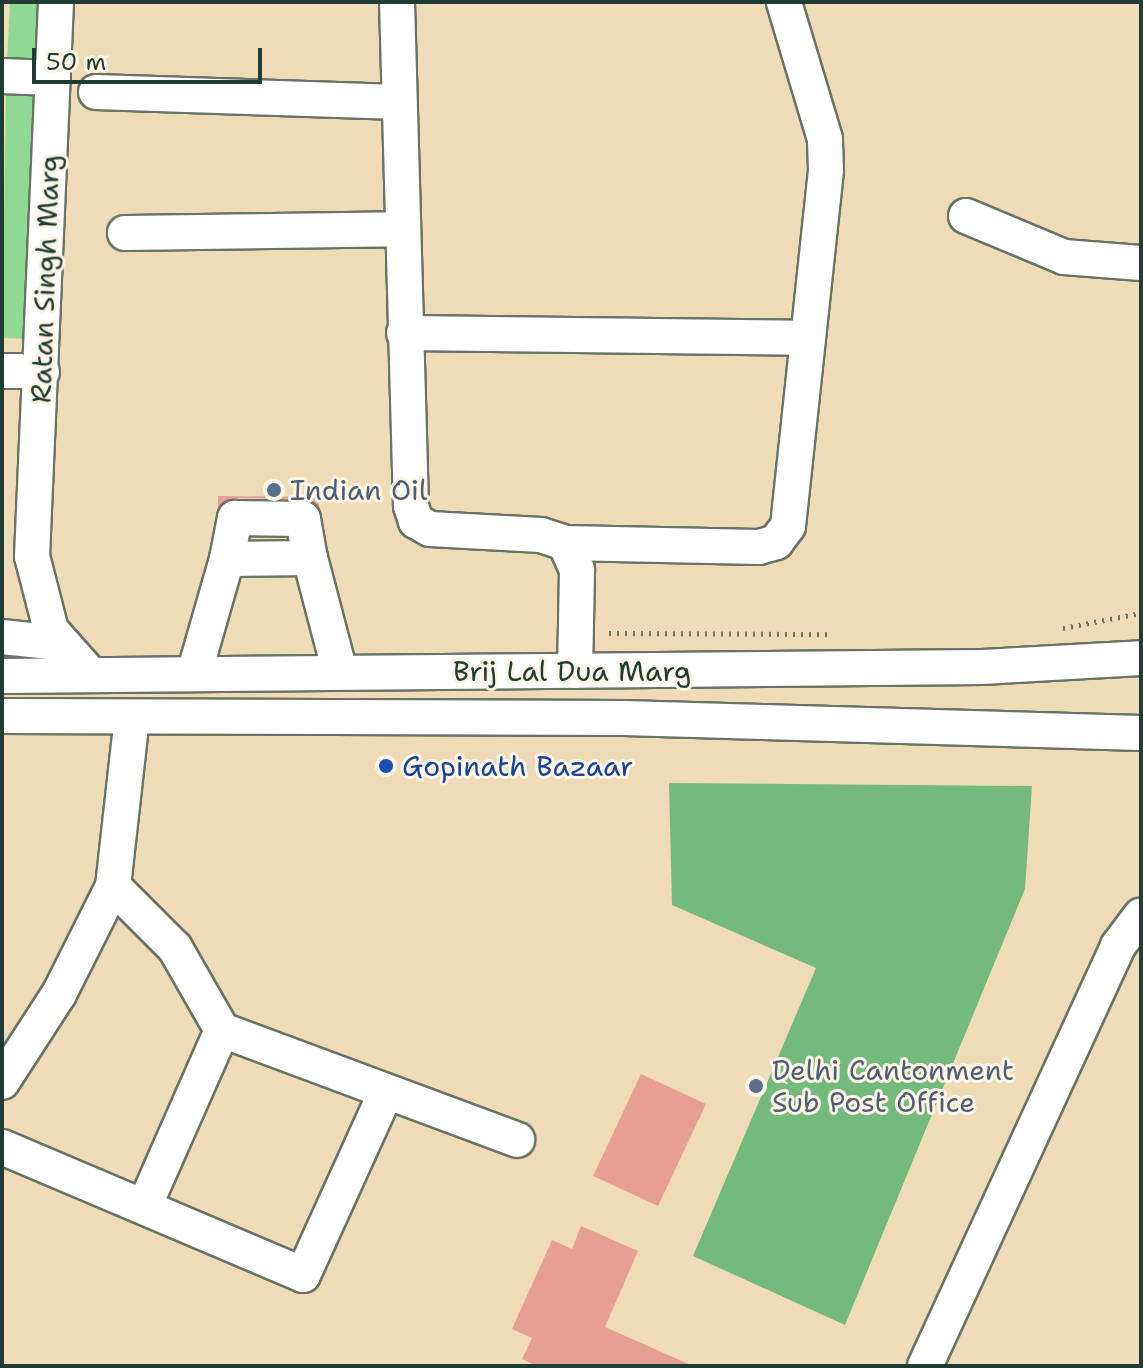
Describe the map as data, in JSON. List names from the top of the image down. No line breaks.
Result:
{"streets":{"street":["Ratan Singh Marg","Brij Lal Dua Marg"]},"places":["Indian Oil","Gopinath Bazaar","Delhi Cantonment Sub Post Office"],"scale_bar":"50 m"}
